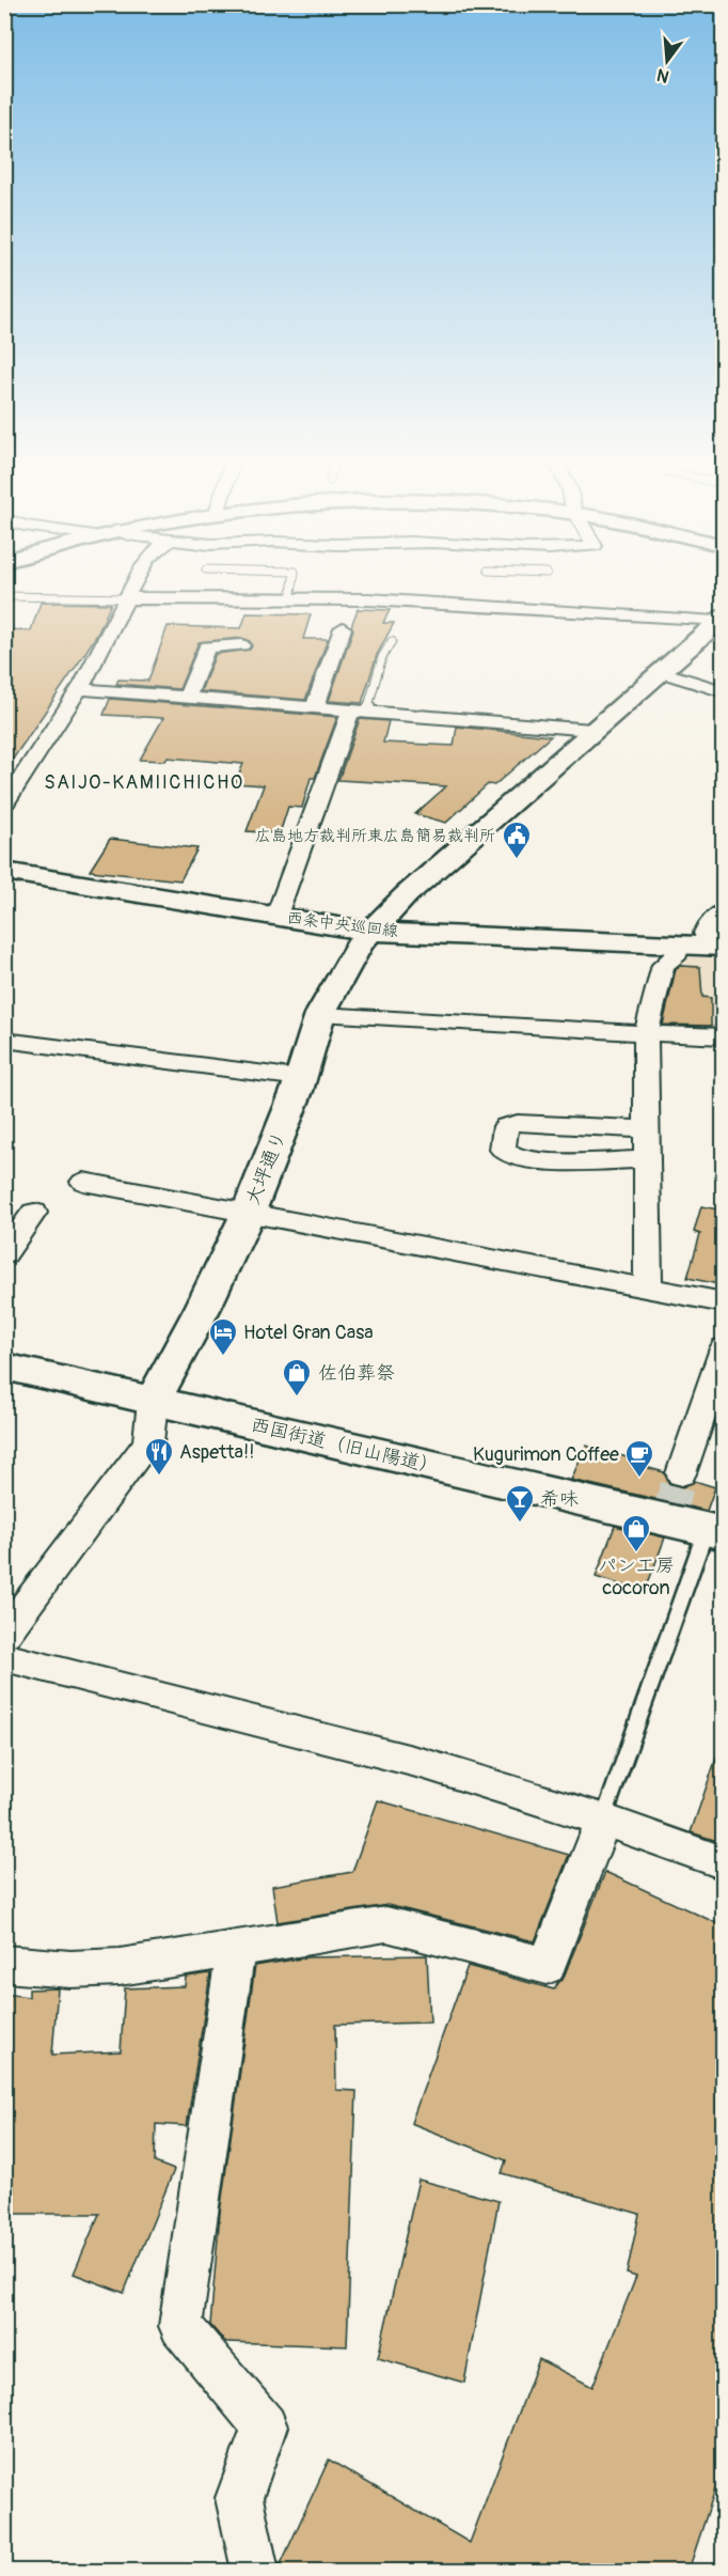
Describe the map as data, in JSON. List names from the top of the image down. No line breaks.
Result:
{"streets":{"street":["西条中央巡回線","大坪通り","西国街道（旧山陽道）"]},"crossings":[["西条中央巡回線","大坪通り"],["大坪通り","西国街道（旧山陽道）"]],"districts":["SAIJO-KAMIICHICHO"],"places":{"public building":["広島地方裁判所東広島簡易裁判所"],"hotel":["Hotel Gran Casa"],"shop":["佐伯葬祭","パン工房 cocoron"],"restaurant":["Aspetta!!"],"cafe":["Kugurimon Coffee"],"bar":["希味"]},"north":"bottom"}
